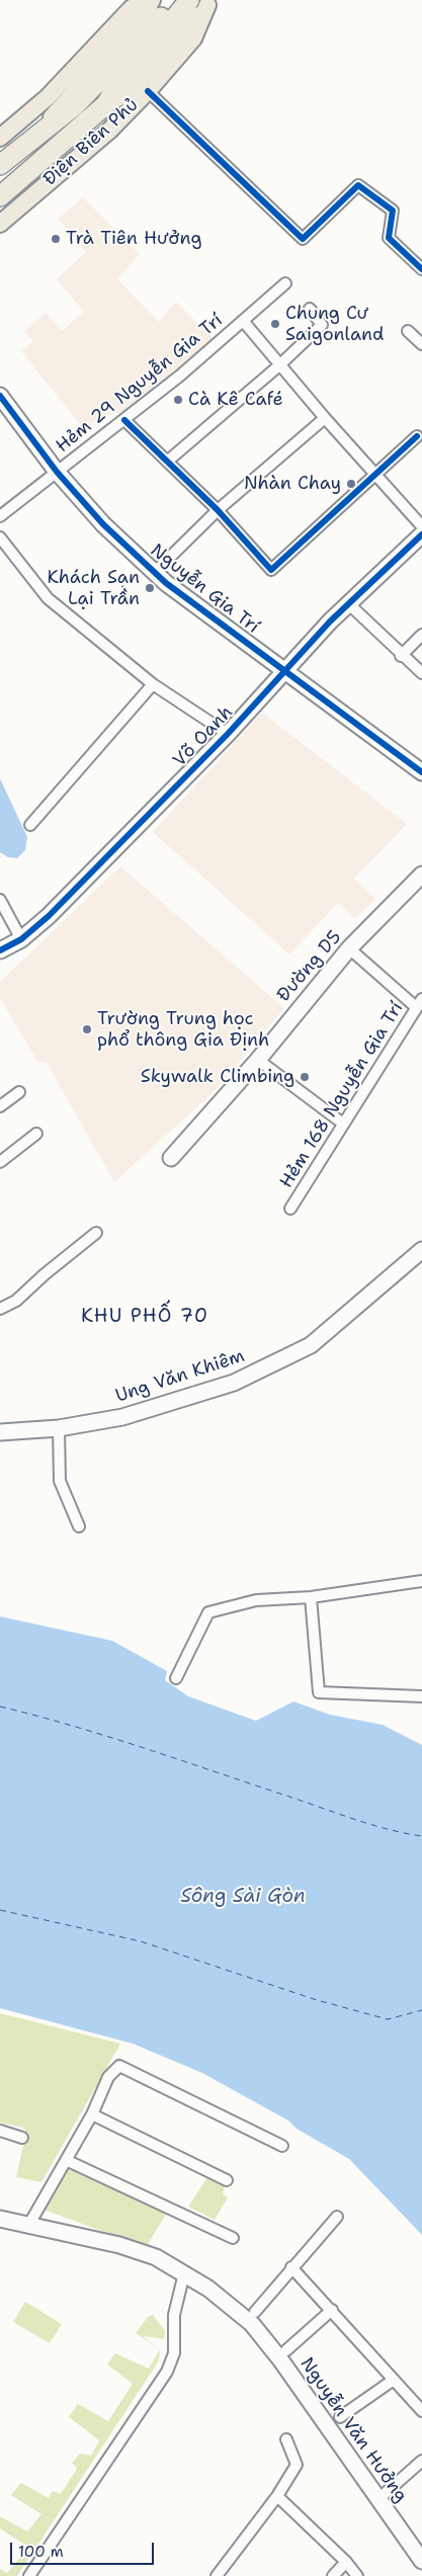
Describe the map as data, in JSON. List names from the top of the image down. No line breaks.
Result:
{"streets":{"highway":["Điện Biên Phủ"],"street":["Hẻm 29 Nguyễn Gia Trí","Nguyễn Gia Trí","Võ Oanh","Đường D5","Hẻm 168 Nguyễn Gia Trí","Ung Văn Khiêm","Nguyễn Văn Hưởng"]},"crossings":[["Hẻm 29 Nguyễn Gia Trí","Nguyễn Gia Trí"],["Nguyễn Gia Trí","Võ Oanh"]],"districts":["KHU PHỐ 70"],"water":["Sông Sài Gòn"],"places":["Trà Tiên Hưởng","Chung Cư Saigonland","Cà Kê Café","Nhàn Chay","Khách Sạn Lại Trần","Trường Trung học phổ thông Gia Định","Skywalk Climbing"],"scale_bar":"100 m"}
